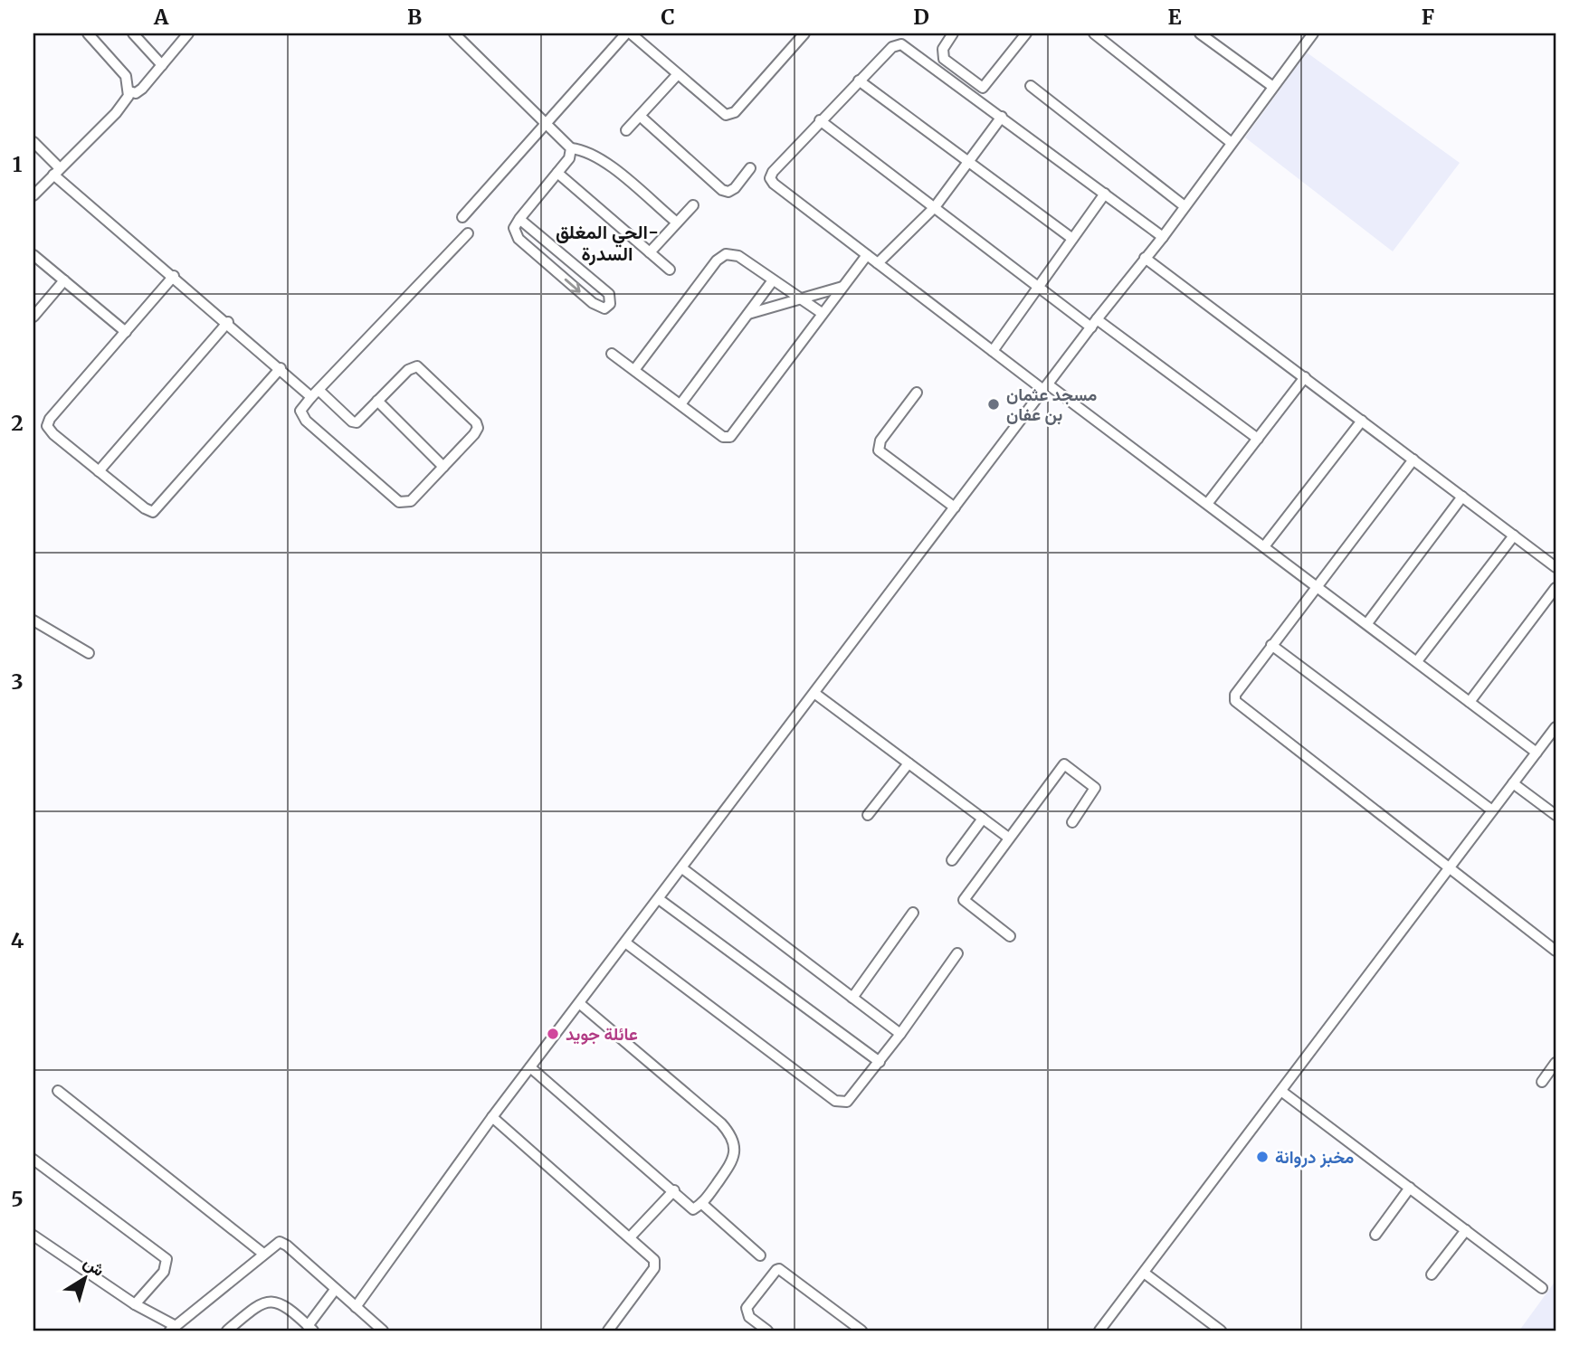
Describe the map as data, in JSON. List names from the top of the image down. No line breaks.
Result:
{"districts":["الحي المغلق- السدرة"],"places":["مسجد عثمان بن عفان","عائلة جويد","مخبز دروانة"],"north":"top right","grid":{"columns":["A","B","C","D","E","F"],"rows":["1","2","3","4","5"]}}
